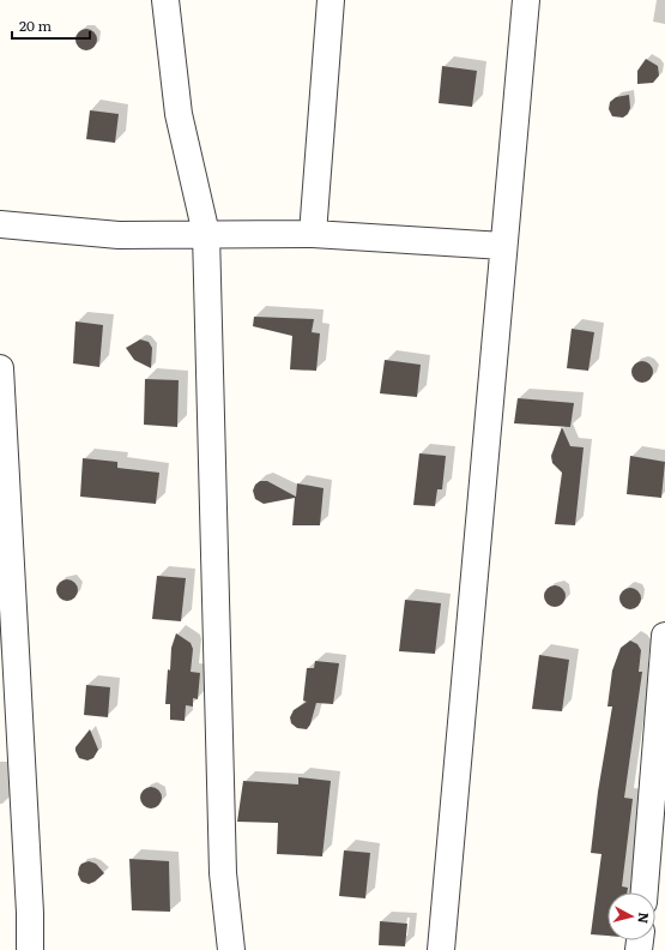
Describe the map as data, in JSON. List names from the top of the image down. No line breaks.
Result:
{"scale_bar":"20 m","north":"right"}
